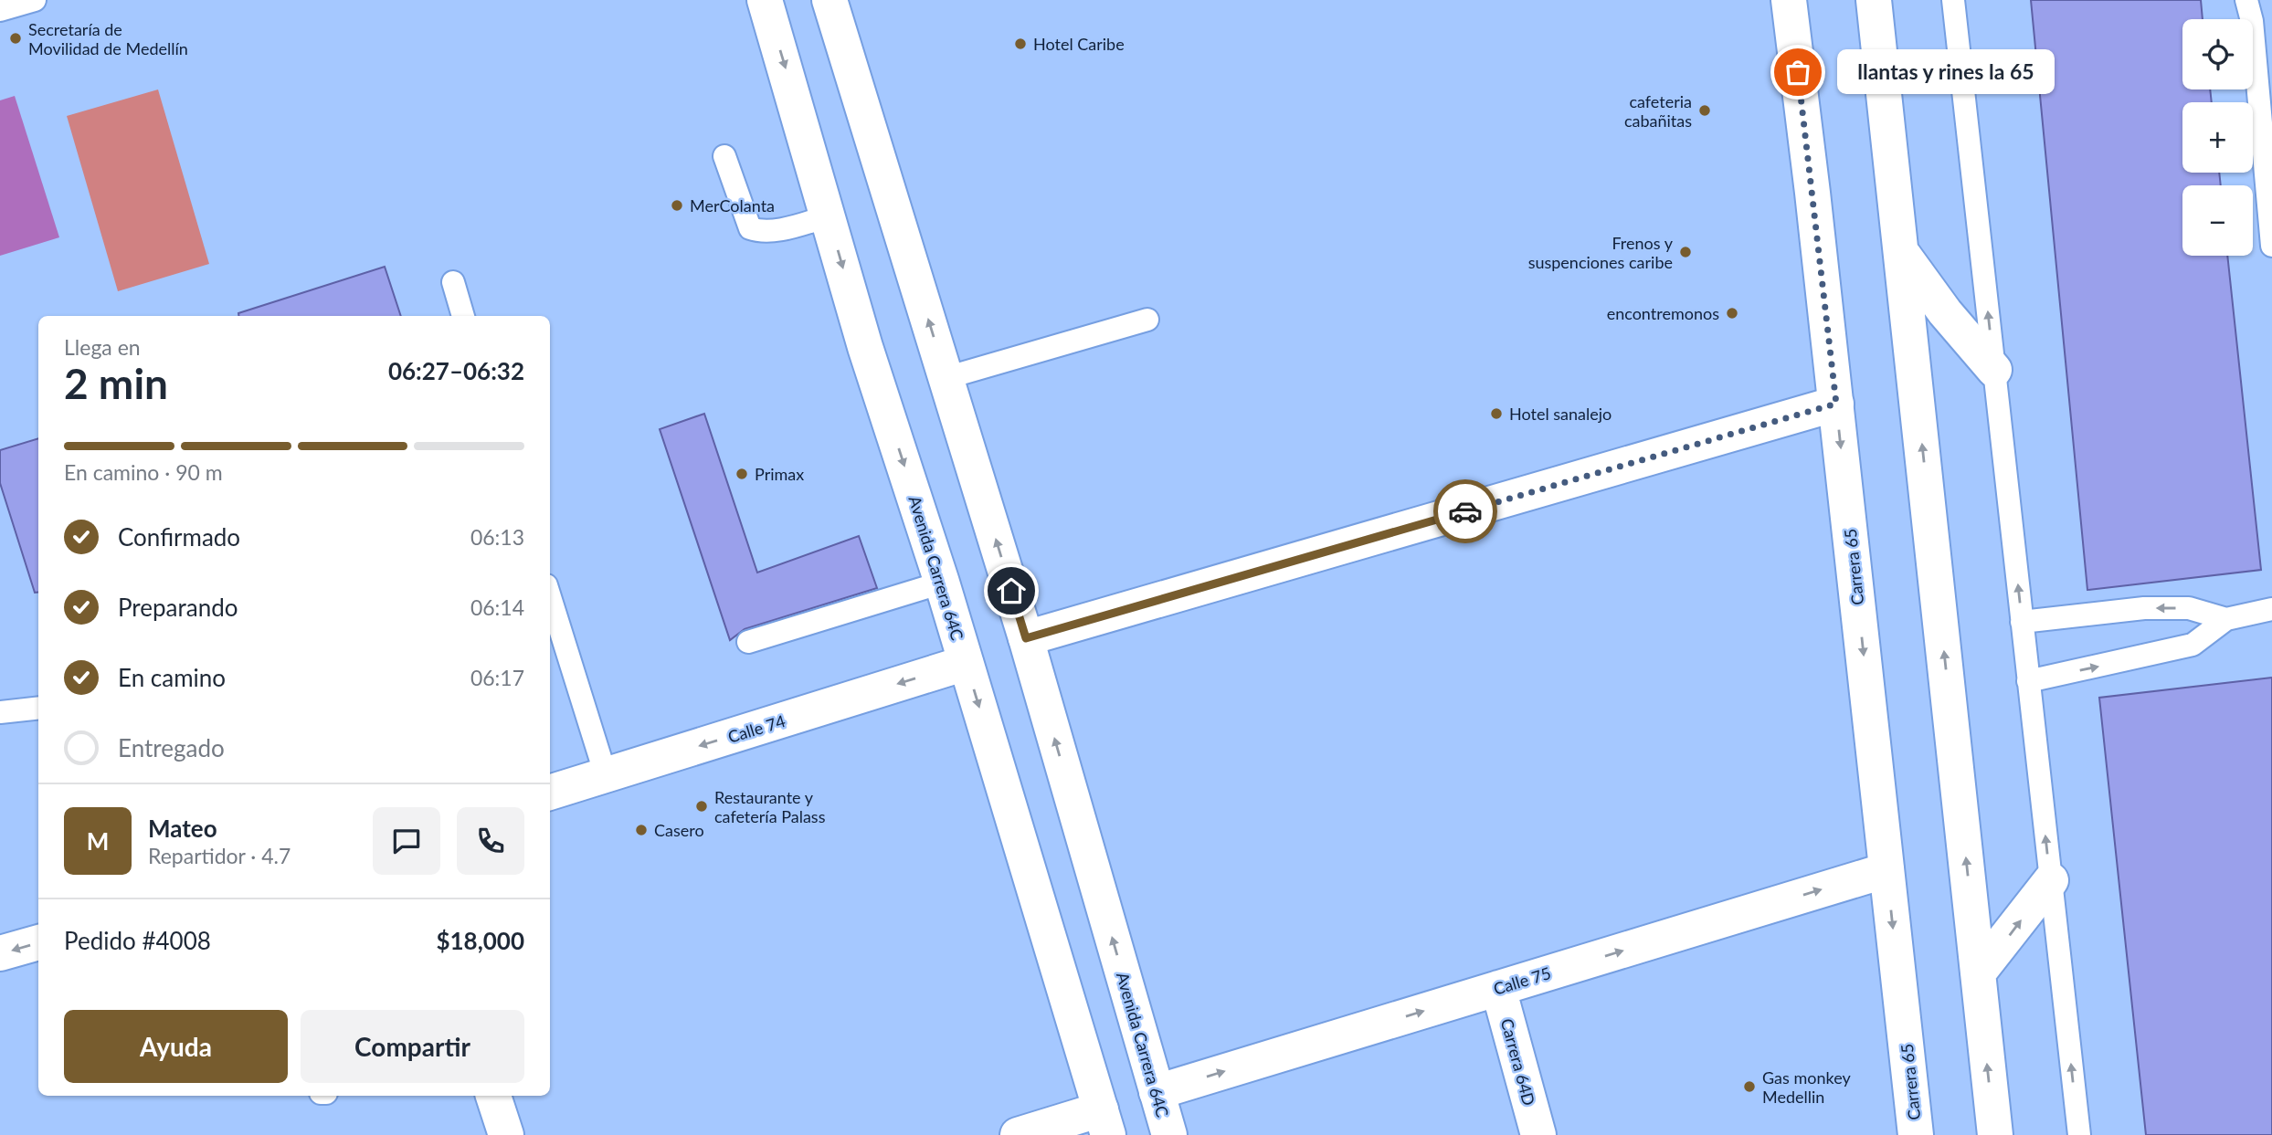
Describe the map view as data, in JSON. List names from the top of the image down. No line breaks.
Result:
{"streets":{"main road":["Carrera 65","Avenida Carrera 64C","Calle 74","Calle 75","Carrera 64D"]},"crossings":[["Carrera 65","Calle 75"],["Avenida Carrera 64C","Calle 74"],["Avenida Carrera 64C","Calle 75"],["Calle 75","Carrera 64D"]],"one_way":["Calle 74","Calle 75"],"places":["Secretaría de Movilidad de Medellín","Hotel Caribe","llantas y rines la 65","cafeteria cabañitas","MerColanta","Frenos y suspenciones caribe","encontremonos","Hotel sanalejo","Primax","Restaurante y cafetería Palass","Casero","Gas monkey Medellin"],"page":{"map_buttons":["+","−"],"bubble":"llantas y rines la 65","heading":["2 min","Llega en","06:27–06:32"],"panel":["Mateo","Repartidor · 4.7","Pedido #4008","$18,000"],"bar":"En camino · 90 m","list":[["Confirmado","06:13"],["Preparando","06:14"],["En camino","06:17"],"Entregado"],"round":"M","buttons":["Ayuda","Compartir"]}}
